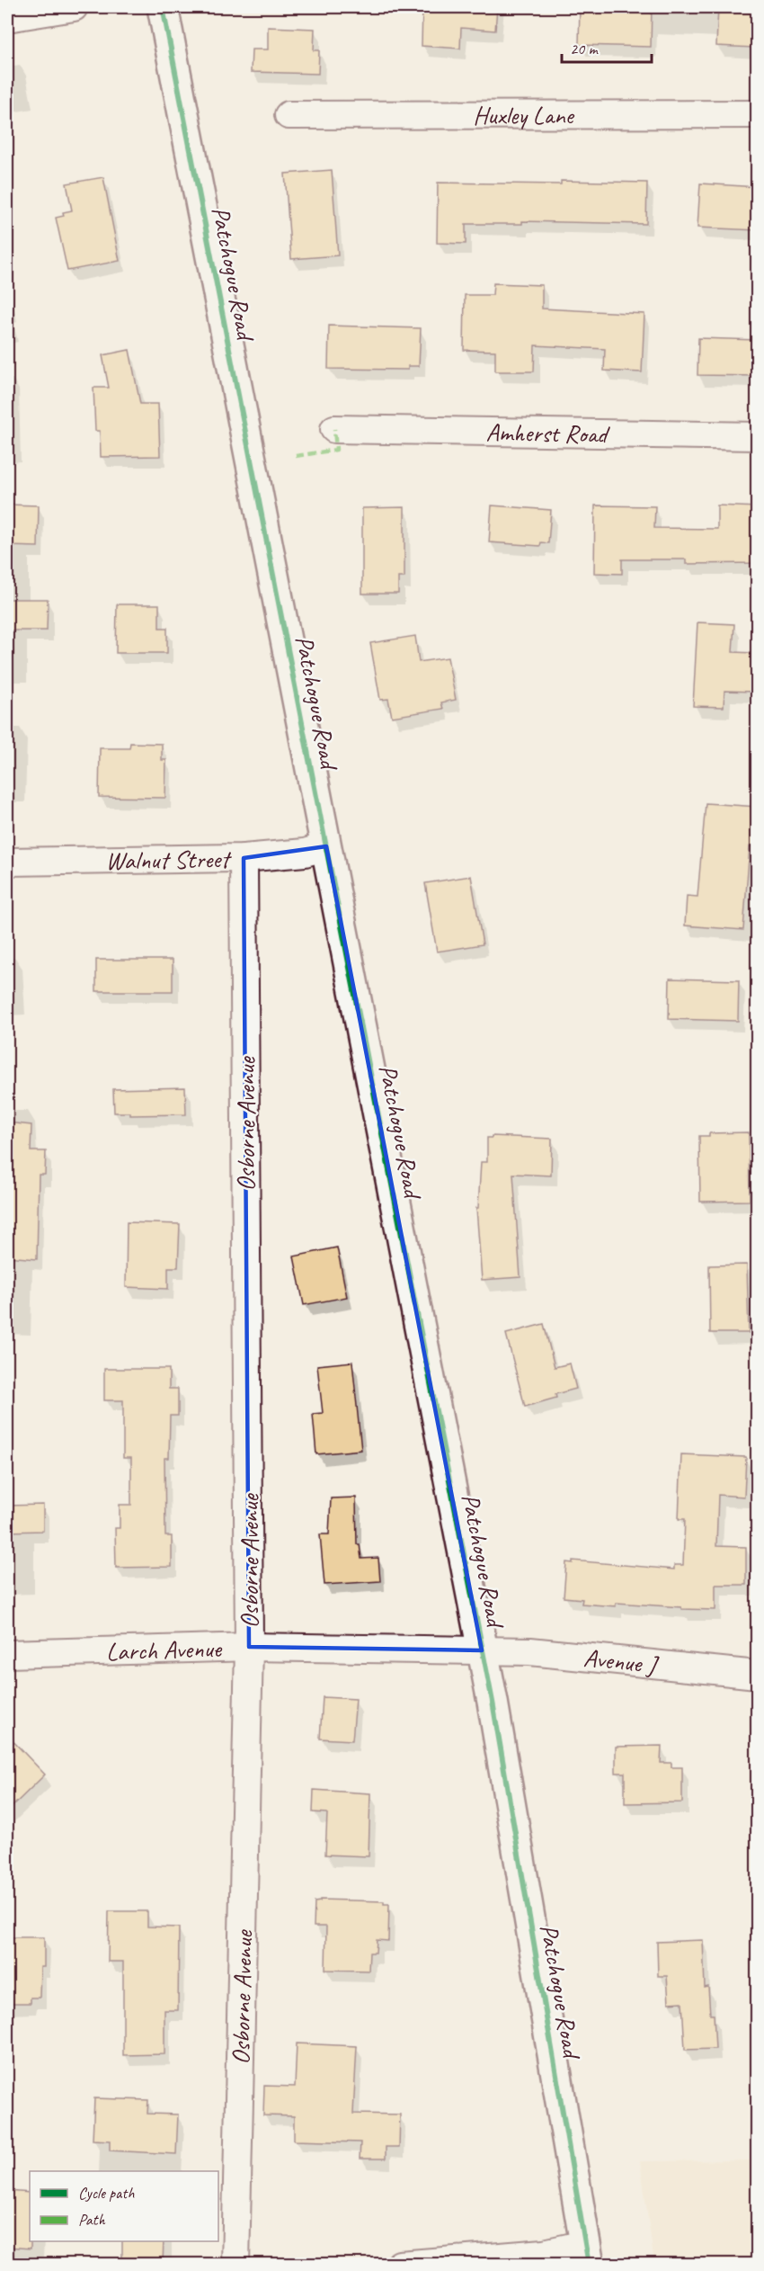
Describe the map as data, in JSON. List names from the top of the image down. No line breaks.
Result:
{"streets":{"main road":["Patchogue Road"],"street":["Huxley Lane","Amherst Road","Walnut Street","Osborne Avenue","Larch Avenue","Avenue J"]},"crossings":[["Patchogue Road","Walnut Street"],["Patchogue Road","Larch Avenue"],["Patchogue Road","Avenue J"],["Walnut Street","Osborne Avenue"],["Osborne Avenue","Larch Avenue"],["Larch Avenue","Avenue J"]],"legend":["Cycle path","Path"],"scale_bar":"20 m"}
